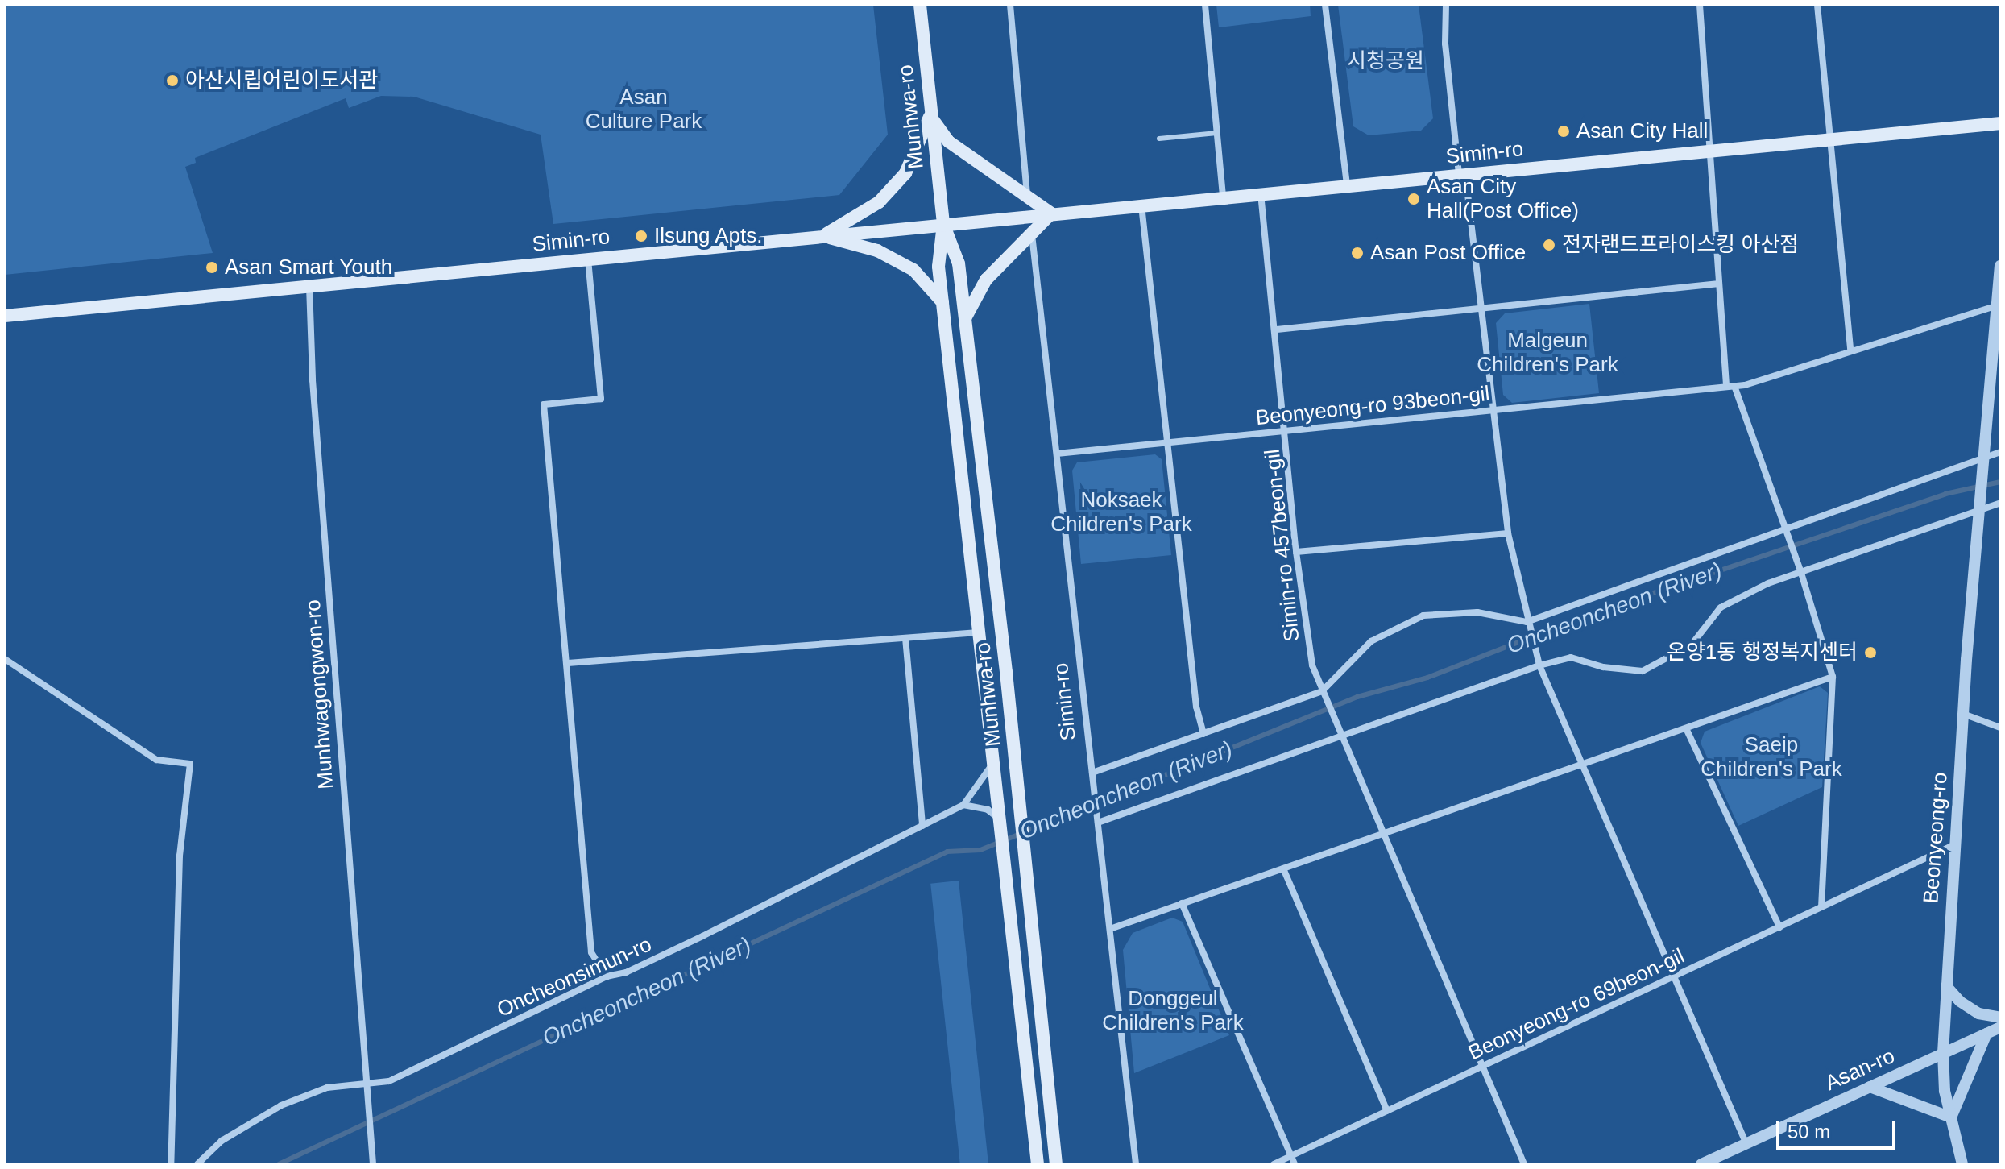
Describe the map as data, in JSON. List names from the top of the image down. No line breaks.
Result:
{"streets":{"main road":["Munhwa-ro","Simin-ro"],"street":["Beonyeong-ro 93beon-gil","Simin-ro 457beon-gil","Munhwagongwon-ro","Beonyeong-ro","Oncheonsimun-ro","Beonyeong-ro 69beon-gil","Asan-ro"]},"crossings":[["Munhwa-ro","Simin-ro"],["Simin-ro","Beonyeong-ro 93beon-gil"],["Simin-ro","Simin-ro 457beon-gil"],["Simin-ro","Munhwagongwon-ro"],["Beonyeong-ro 93beon-gil","Simin-ro 457beon-gil"],["Beonyeong-ro 93beon-gil","Beonyeong-ro"],["Simin-ro 457beon-gil","Beonyeong-ro 69beon-gil"],["Munhwagongwon-ro","Oncheonsimun-ro"],["Beonyeong-ro","Beonyeong-ro 69beon-gil"],["Beonyeong-ro","Asan-ro"]],"water":["Oncheoncheon (River)"],"parks":["시청공원","Asan Culture Park","Malgeun Children's Park","Noksaek Children's Park","Saeip Children's Park","Donggeul Children's Park"],"places":["아산시립어린이도서관","Asan City Hall","Asan City Hall(Post Office)","Ilsung Apts.","전자랜드프라이스킹 아산점","Asan Post Office","Asan Smart Youth","온양1동 행정복지센터"],"scale_bar":"50 m"}
